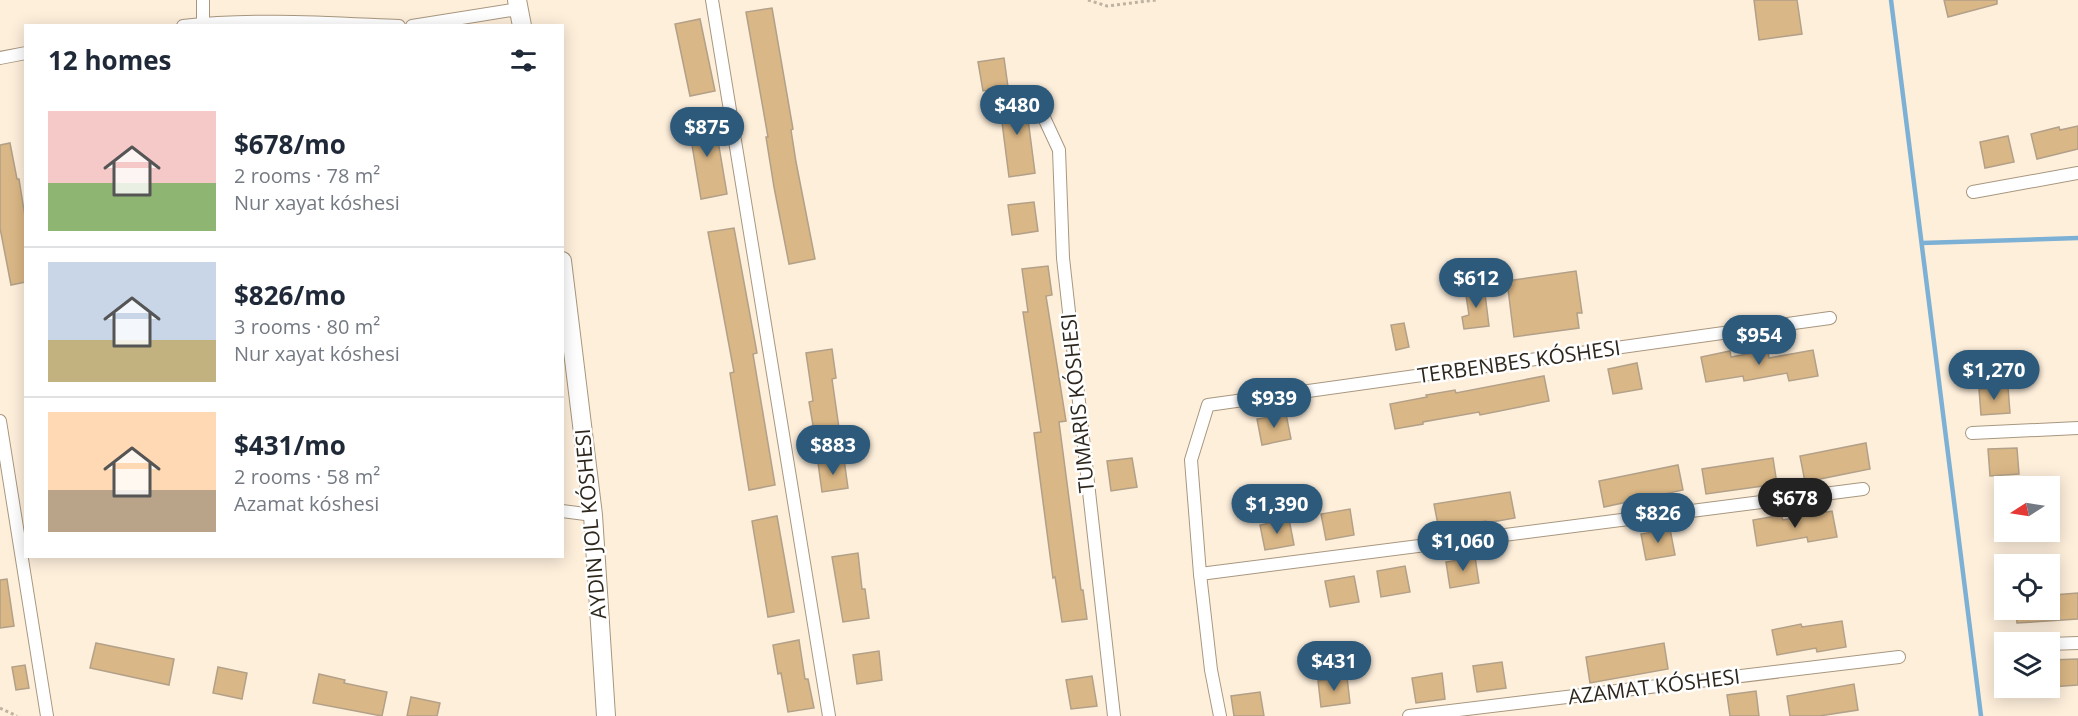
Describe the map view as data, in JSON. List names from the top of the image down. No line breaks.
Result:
{"streets":{"street":["TERBENBES KÓSHESI","TUMARIS KÓSHESI","AZAMAT KÓSHESI"]},"north":"left","page":{"heading":"12 homes","price":["$480","$875","$612","$954","$1,270","$939","$883","$678","$1,390","$826","$1,060","$431"],"list":[{"name":"$678/mo","note":"2 rooms · 78 m² · Nur xayat kóshesi"},{"name":"$826/mo","note":"3 rooms · 80 m² · Nur xayat kóshesi"},{"name":"$431/mo","note":"2 rooms · 58 m² · Azamat kóshesi"}]}}
